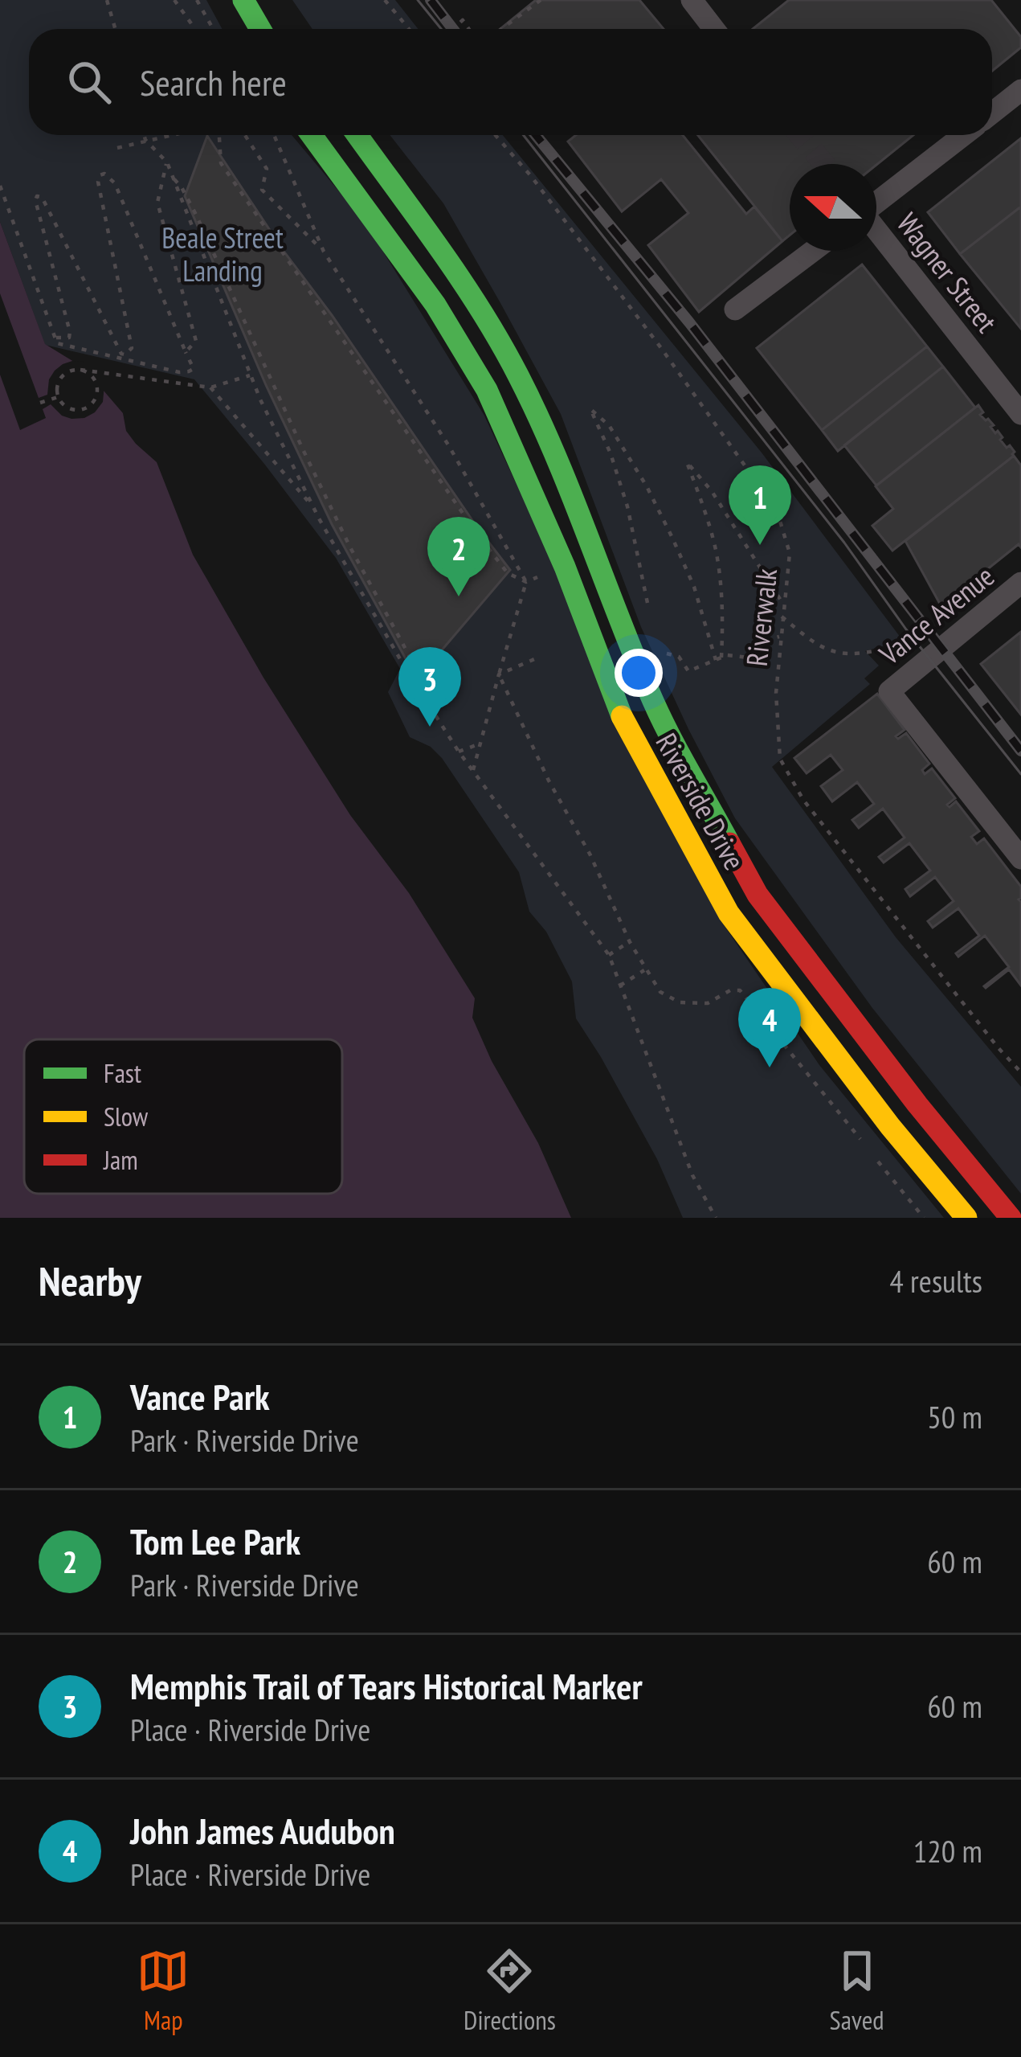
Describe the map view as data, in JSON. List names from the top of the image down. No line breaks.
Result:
{"streets":{"main road":["Riverside Drive"],"street":["Wagner Street","Vance Avenue"],"path":["Riverwalk"]},"parks":["Beale Street Landing"],"legend":["Fast","Slow","Jam"],"north":"left","page":{"search":"Search here","pins":["1","2","3","4"],"heading":["Nearby","4 results"],"list":[{"mark":"1","name":"Vance Park","note":"Park · Riverside Drive","value":"50 m"},{"mark":"2","name":"Tom Lee Park","note":"Park · Riverside Drive","value":"60 m"},{"mark":"3","name":"Memphis Trail of Tears Historical Marker","note":"Place · Riverside Drive","value":"60 m"},{"mark":"4","name":"John James Audubon","note":"Place · Riverside Drive","value":"120 m"}],"nav":["Map","Directions","Saved"]}}
